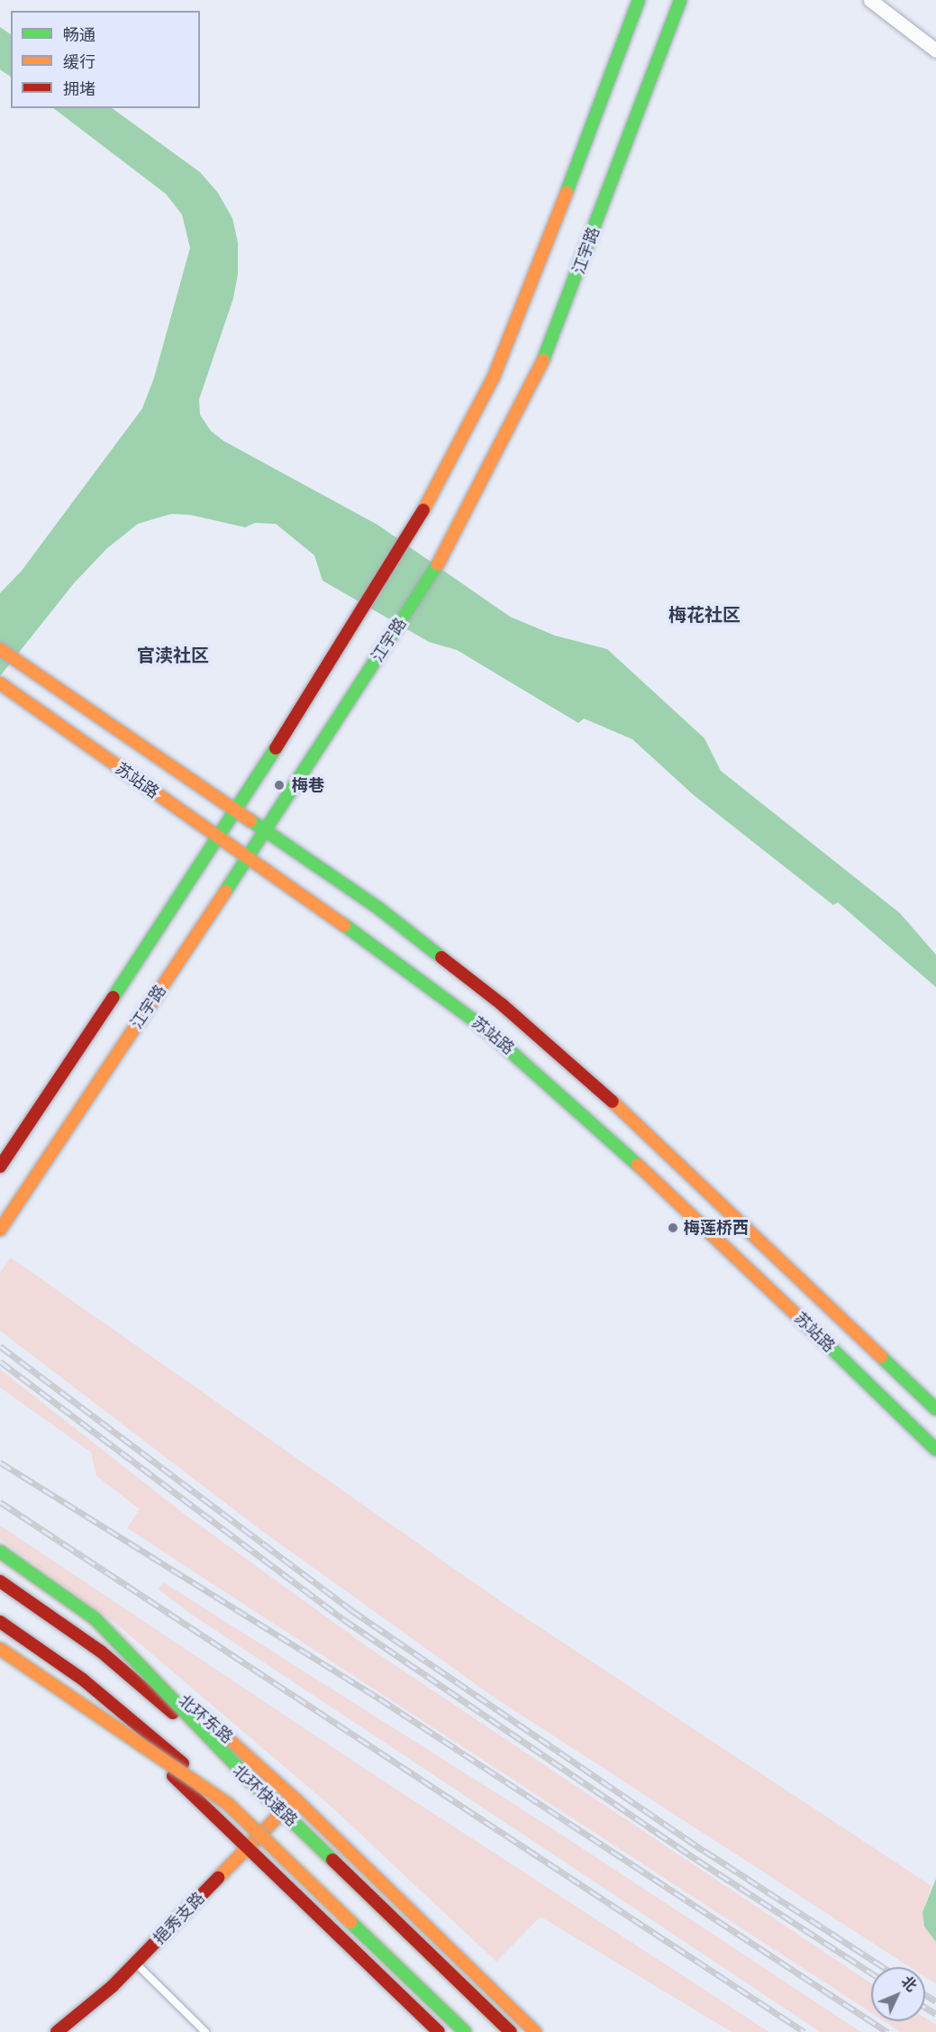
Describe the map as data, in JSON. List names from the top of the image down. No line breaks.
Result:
{"streets":{"main road":["江宇路","苏站路","北环东路","北环快速路","挹秀支路"]},"crossings":[["江宇路","苏站路"],["北环东路","挹秀支路"]],"districts":["梅花社区","官渎社区"],"places":["梅巷","梅莲桥西"],"legend":["畅通","缓行","拥堵"],"north":"top right"}
